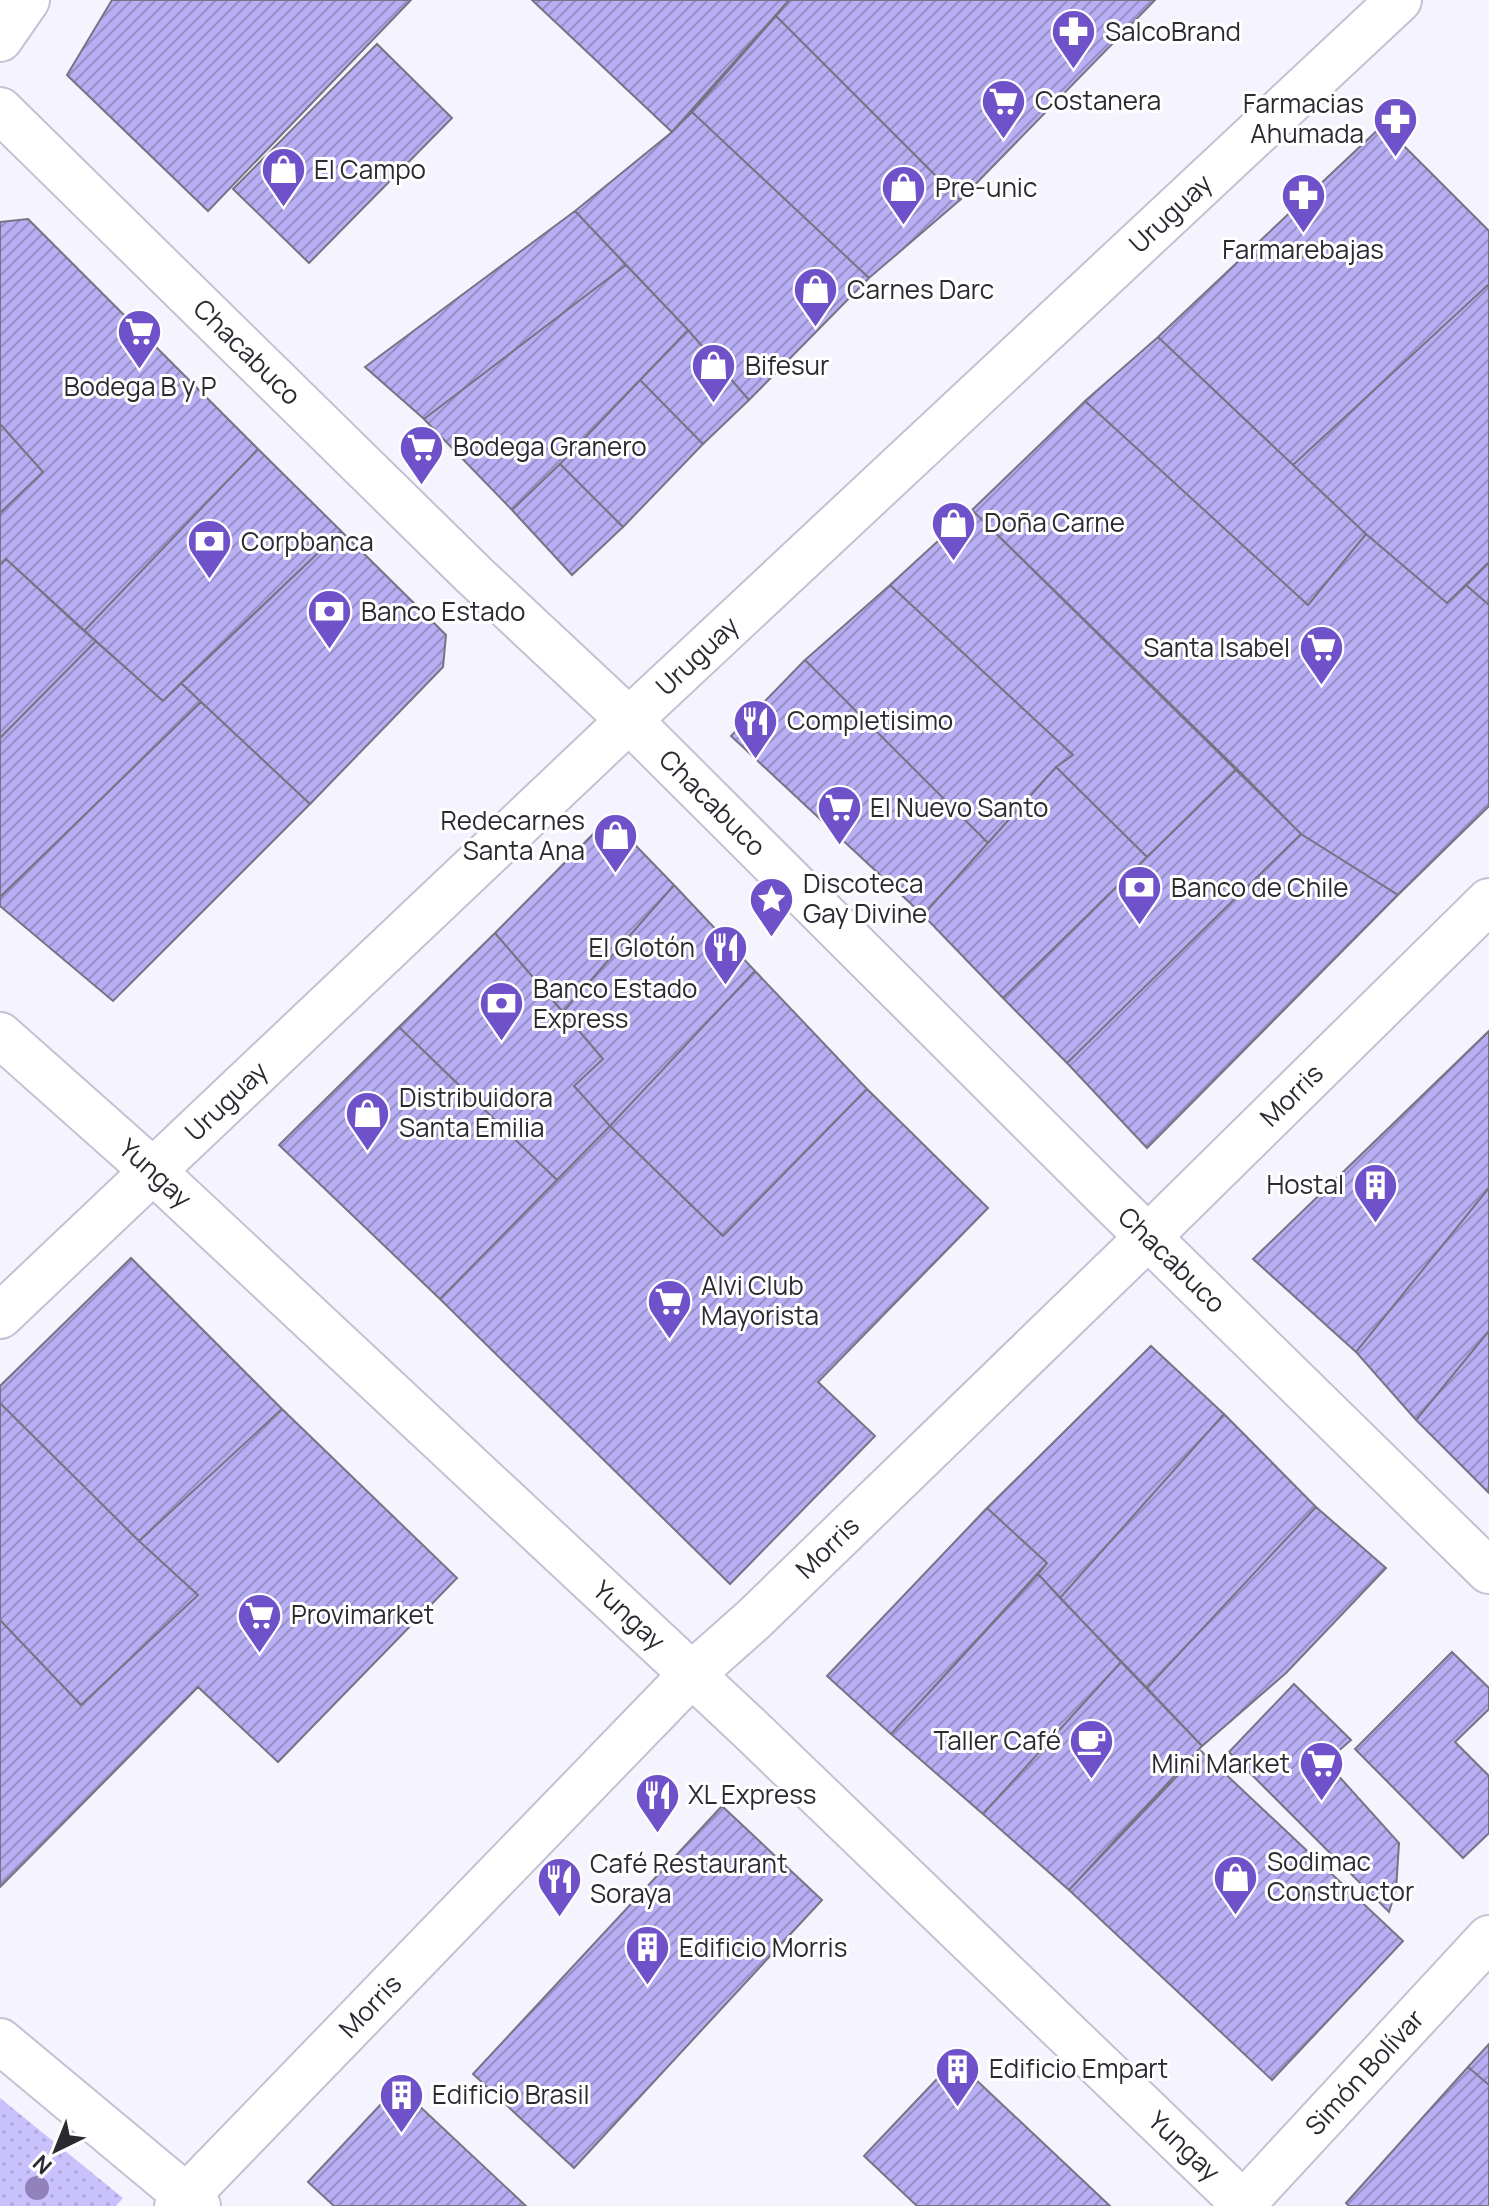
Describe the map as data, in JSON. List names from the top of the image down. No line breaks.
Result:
{"streets":{"street":["Uruguay","Chacabuco","Morris","Yungay","Simón Bolívar"]},"crossings":[["Uruguay","Chacabuco"],["Uruguay","Yungay"],["Chacabuco","Morris"],["Morris","Yungay"],["Yungay","Simón Bolívar"]],"places":{"pharmacy":["SalcoBrand","Farmacias Ahumada","Farmarebajas"],"supermarket":["Costanera","Bodega B y P","Bodega Granero","Santa Isabel","El Nuevo Santo","Alvi Club Mayorista","Provimarket","Mini Market"],"shop":["El Campo","Pre-unic","Carnes Darc","Bifesur","Doña Carne","Redecarnes Santa Ana","Distribuidora Santa Emilia","Sodimac Constructor"],"bank":["Corpbanca","Banco Estado","Banco de Chile","Banco Estado Express"],"restaurant":["Completisimo","El Glotón","XL Express","Café Restaurant Soraya"],"place":["Discoteca Gay Divine"],"building":["Hostal","Edificio Morris","Edificio Empart","Edificio Brasil"],"cafe":["Taller Café"]},"north":"bottom left"}
